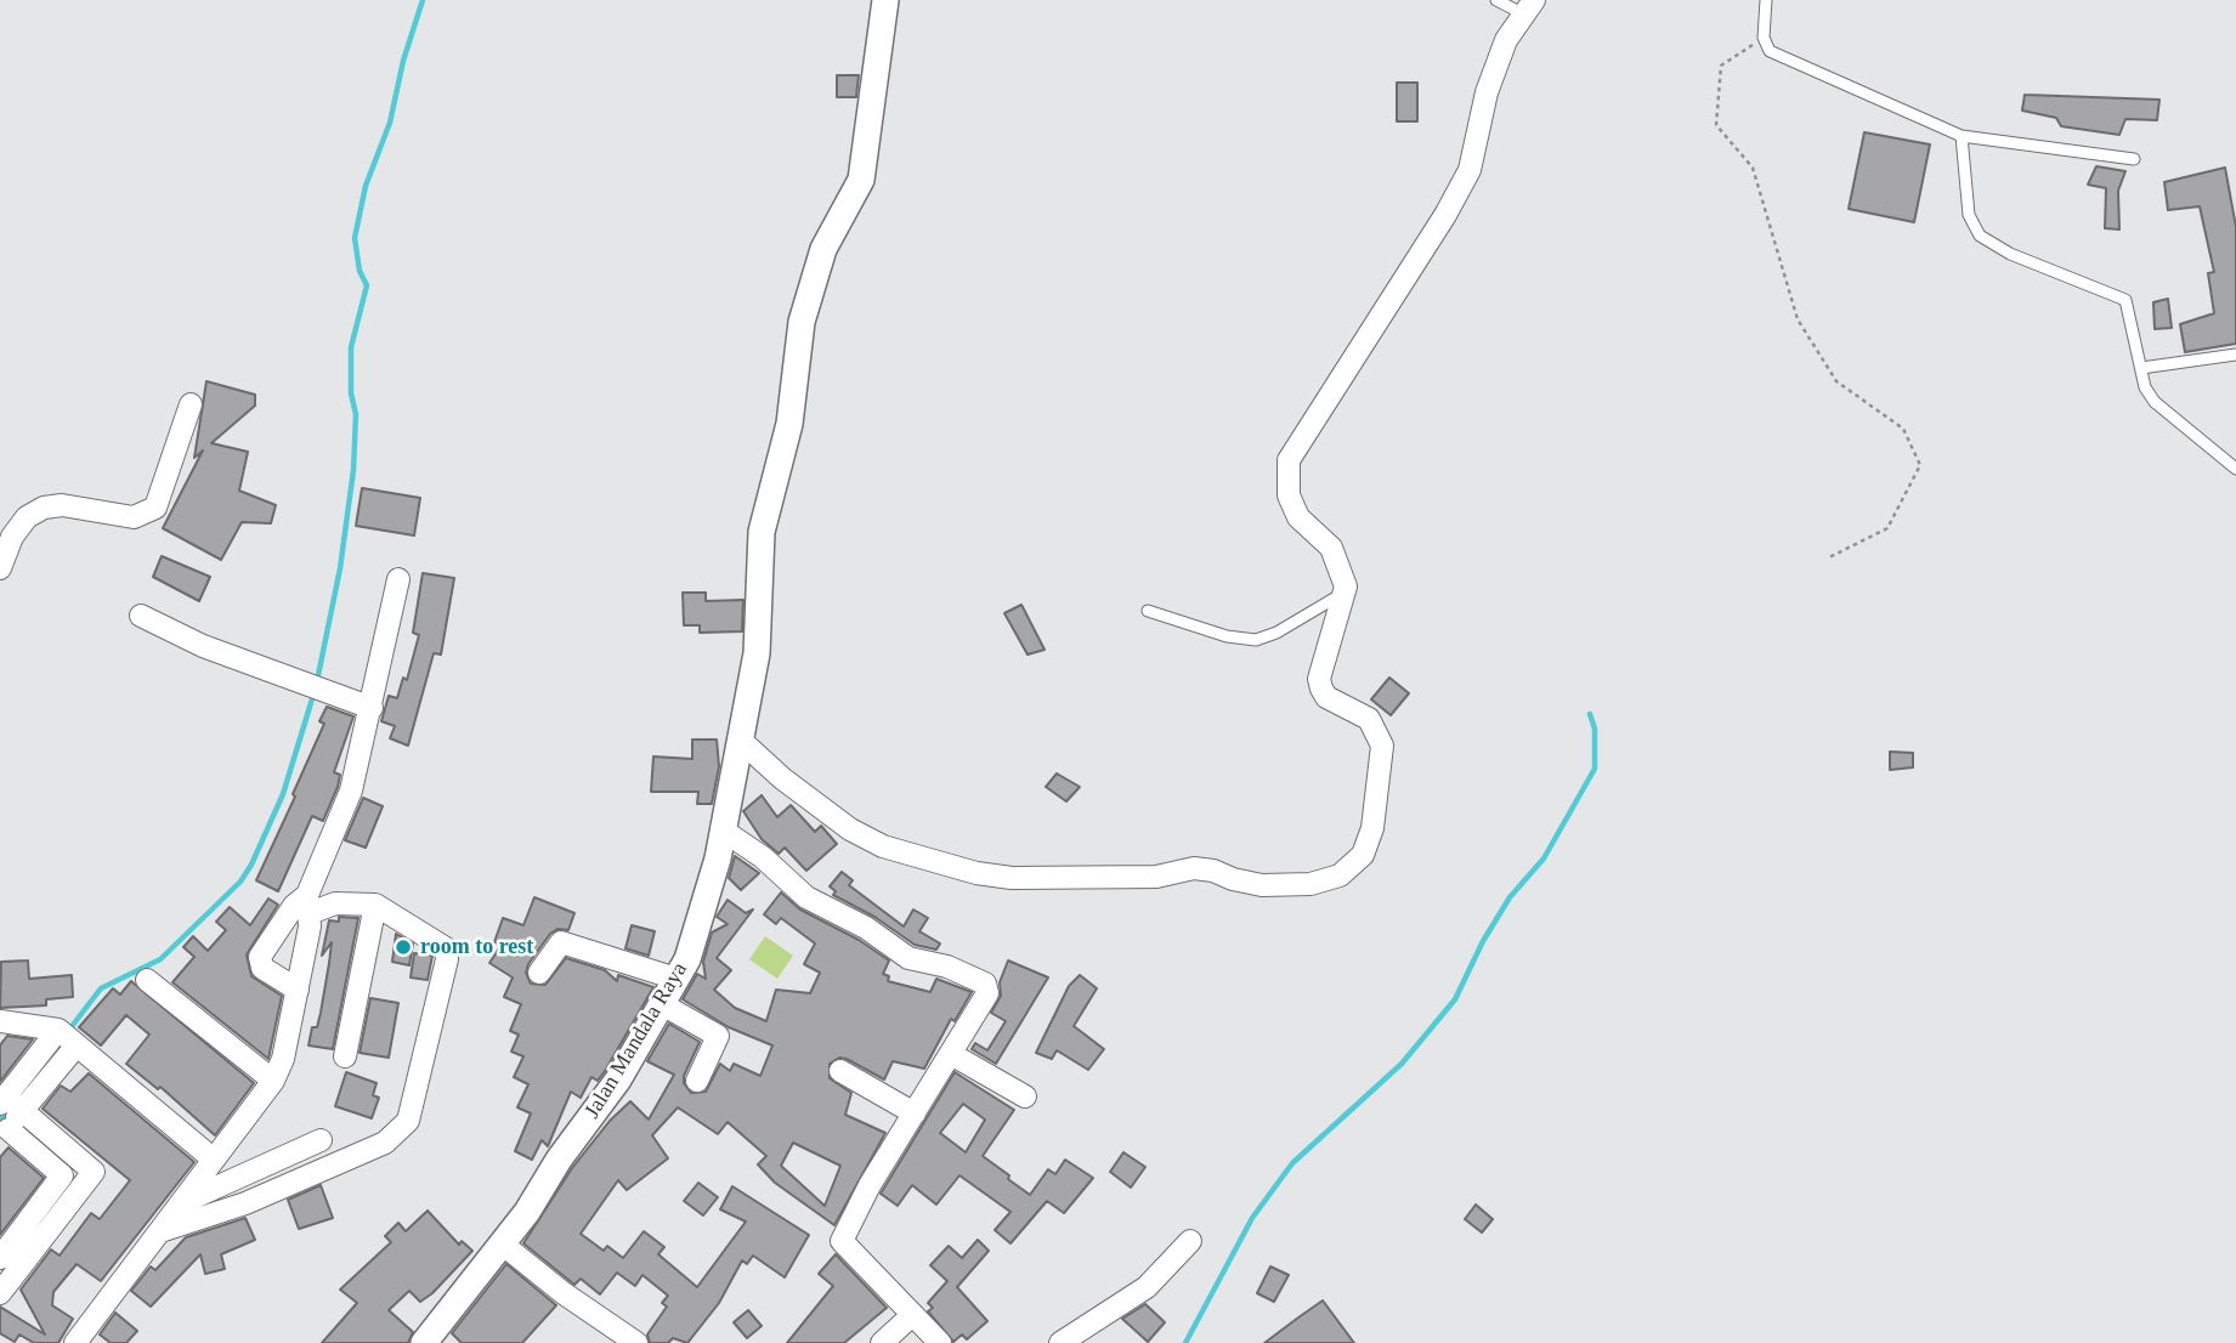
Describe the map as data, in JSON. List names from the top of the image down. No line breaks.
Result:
{"streets":{"street":["Jalan Mandala Raya"]},"places":["room to rest"]}
